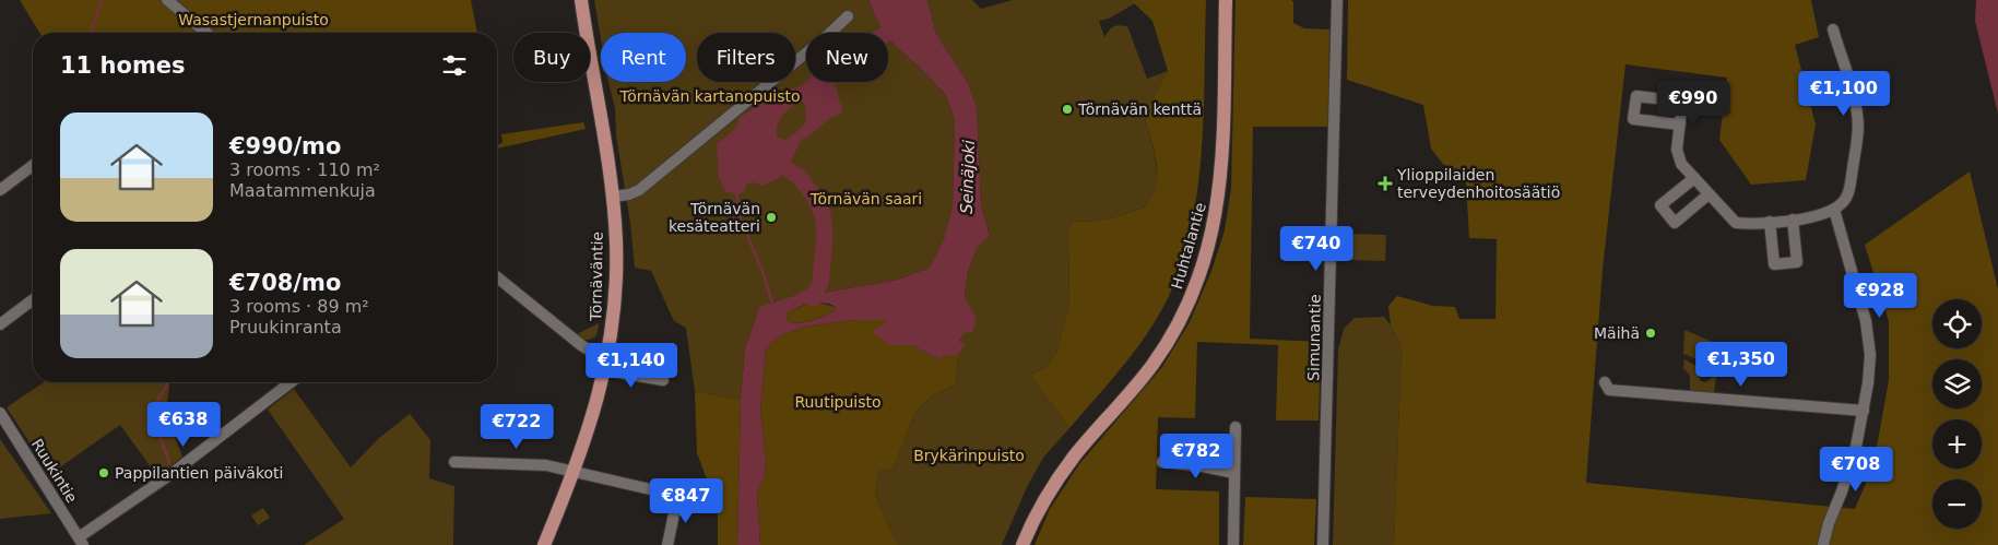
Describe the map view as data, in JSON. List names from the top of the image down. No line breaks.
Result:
{"streets":{"main road":["Huhtalantie","Törnäväntie"],"street":["Simunantie","Ruukintie"]},"water":["Seinäjoki"],"parks":["Wasastjernanpuisto","Törnävän kartanopuisto","Törnävän saari","Ruutipuisto","Brykärinpuisto"],"places":{"other":["Törnävän kenttä","Törnävän kesäteatteri","Mäihä","Pappilantien päiväkoti"],"health":["Ylioppilaiden terveydenhoitosäätiö"]},"page":{"chip":["Buy","Rent","Filters","New"],"heading":"11 homes","price":["€1,100","€990","€740","€928","€1,350","€1,140","€638","€722","€782","€708","€847"],"list":[{"name":"€990/mo","note":"3 rooms · 110 m² · Maatammenkuja"},{"name":"€708/mo","note":"3 rooms · 89 m² · Pruukinranta"}],"map_buttons":["+","−"]}}
